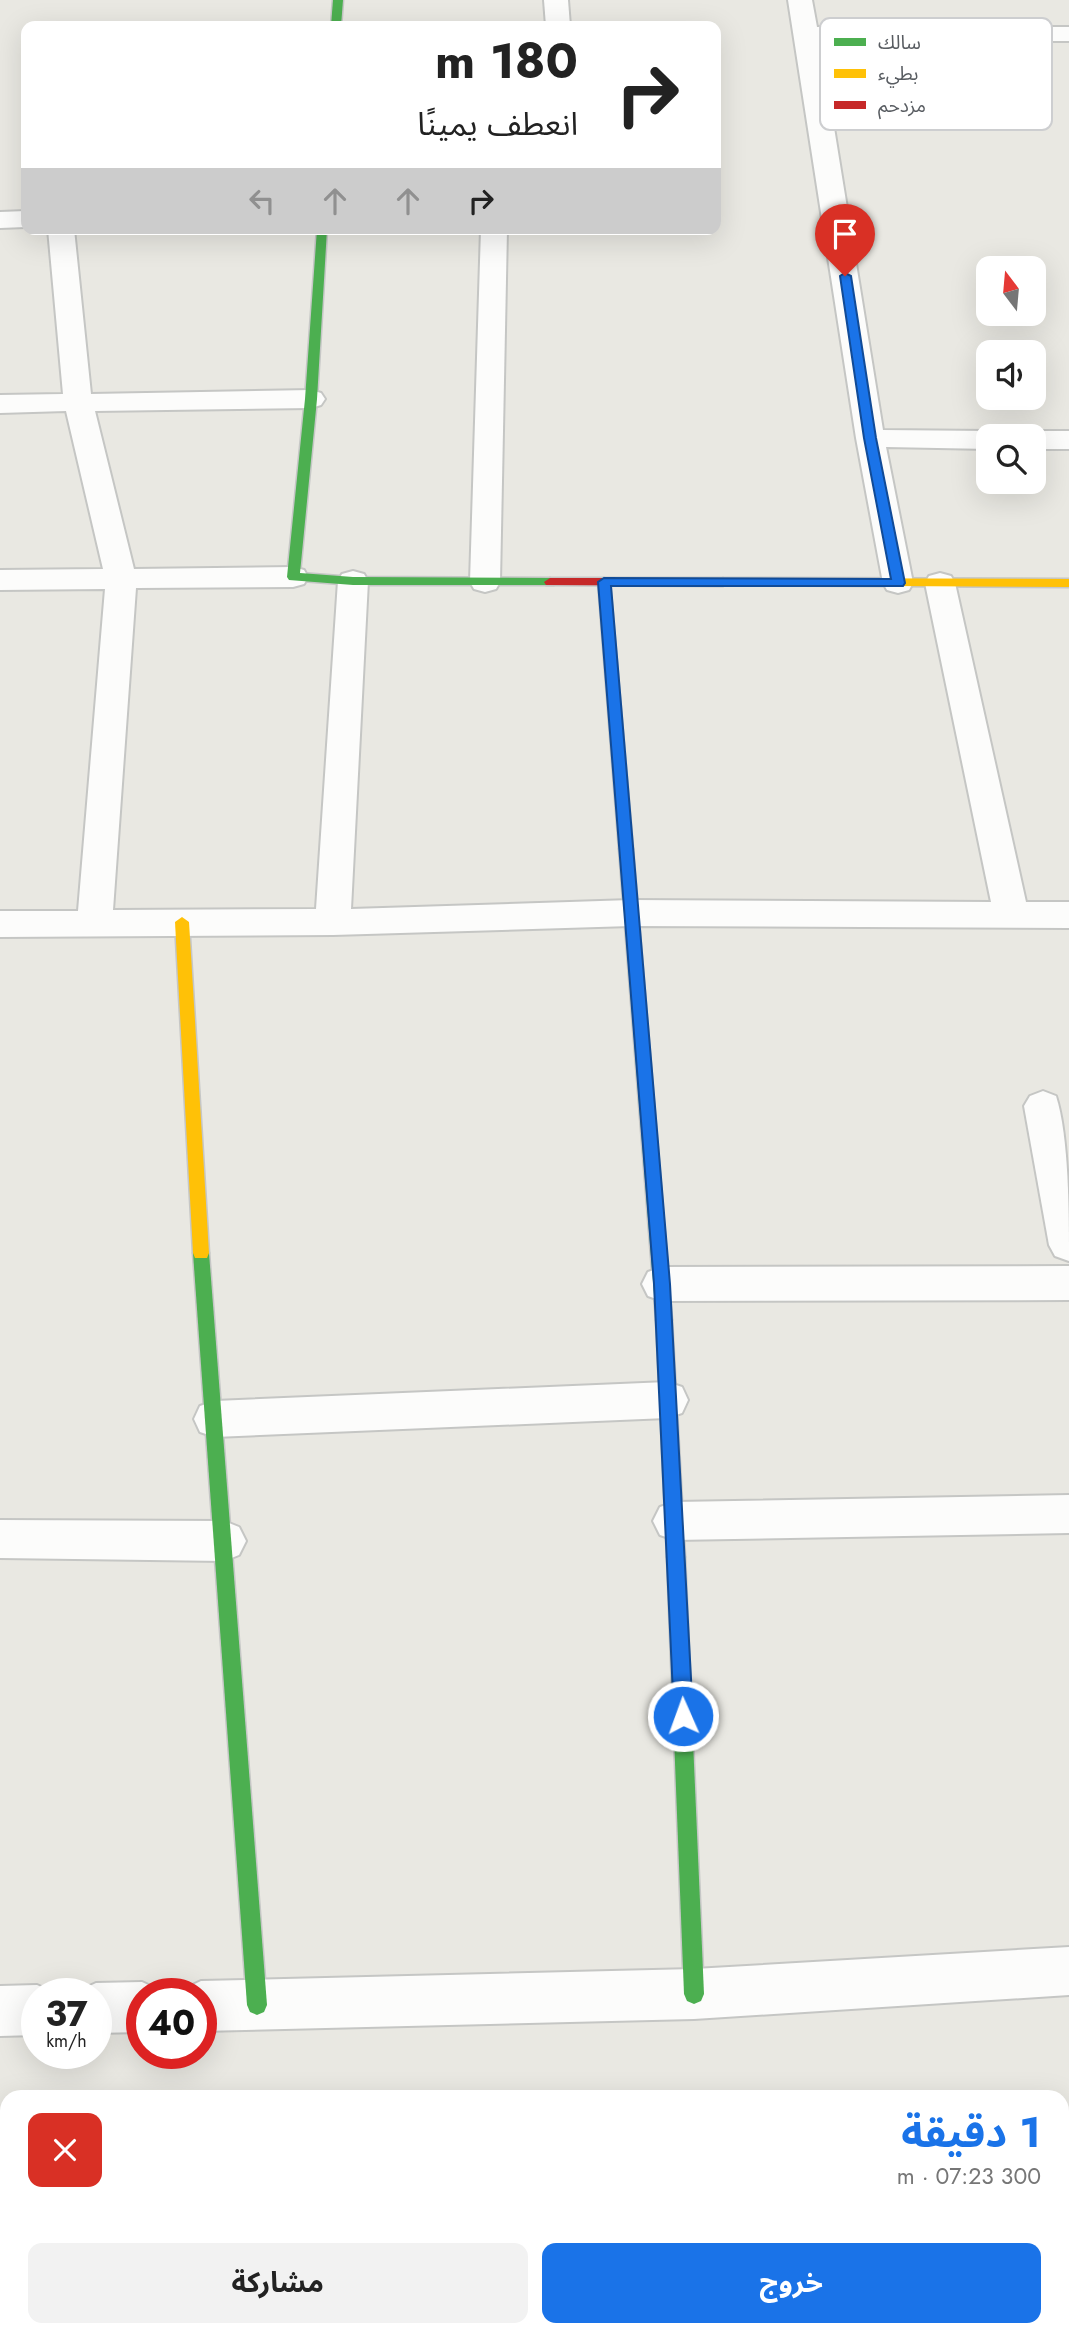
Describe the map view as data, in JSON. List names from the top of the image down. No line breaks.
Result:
{"legend":["سالك","بطيء","مزدحم"],"north":"top","page":{"turn":["180 m","انعطف يمينًا"],"speed":"37 km/h","limit":"40","heading":["1 دقيقة","300 m · 07:23"],"buttons":["خروج","مشاركة"]}}
